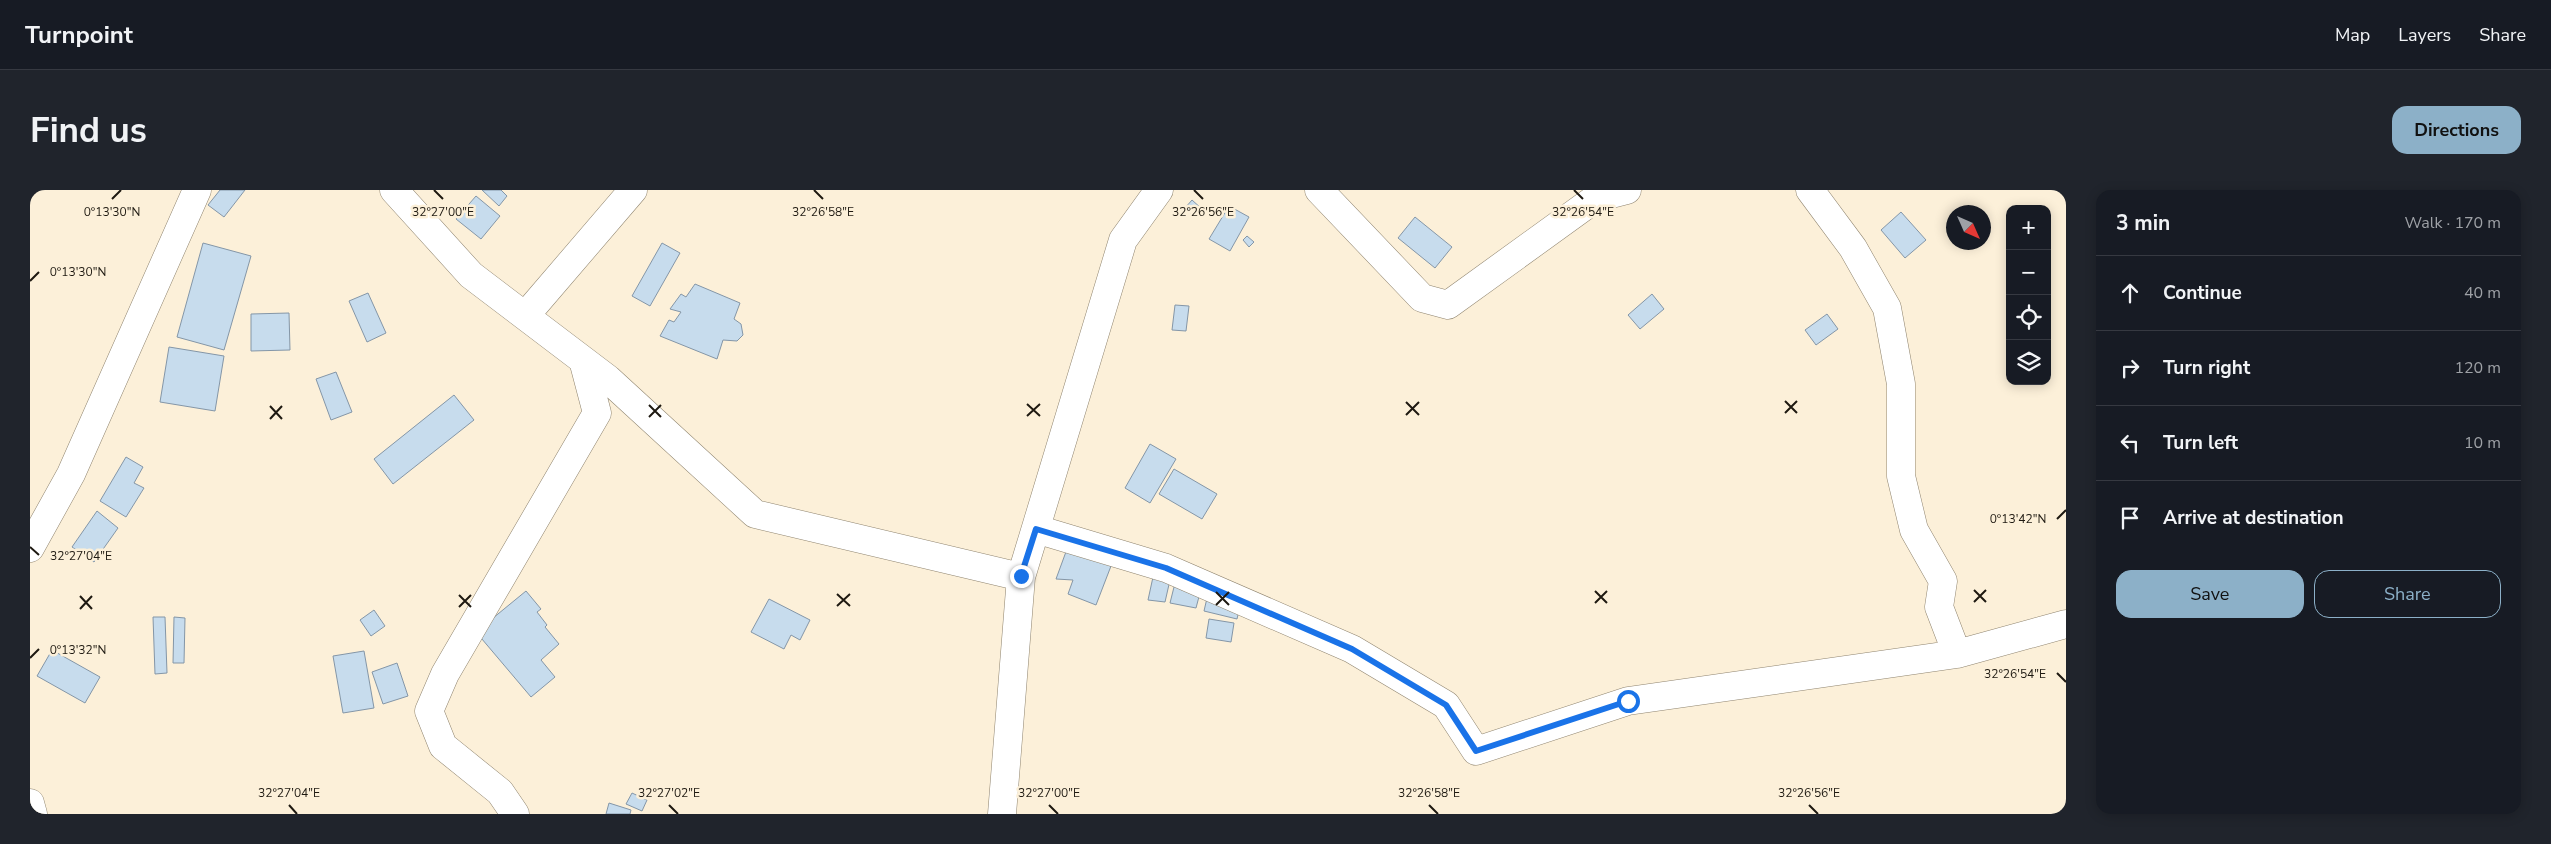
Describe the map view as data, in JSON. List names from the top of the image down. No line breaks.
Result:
{"north":"bottom right","page":{"header":"Turnpoint","nav":["Map","Layers","Share"],"buttons":["Directions",["Save","Share"]],"title":"Find us","heading":["3 min","Walk · 170 m"],"map_buttons":["+","−"],"list":[["Continue","40 m"],["Turn right","120 m"],["Turn left","10 m"],"Arrive at destination"]},"coordinates":["0°13'30\"N","32°27'00\"E","32°26'58\"E","32°26'56\"E","32°26'54\"E","0°13'42\"N","32°27'04\"E","0°13'32\"N","32°27'02\"E"]}
